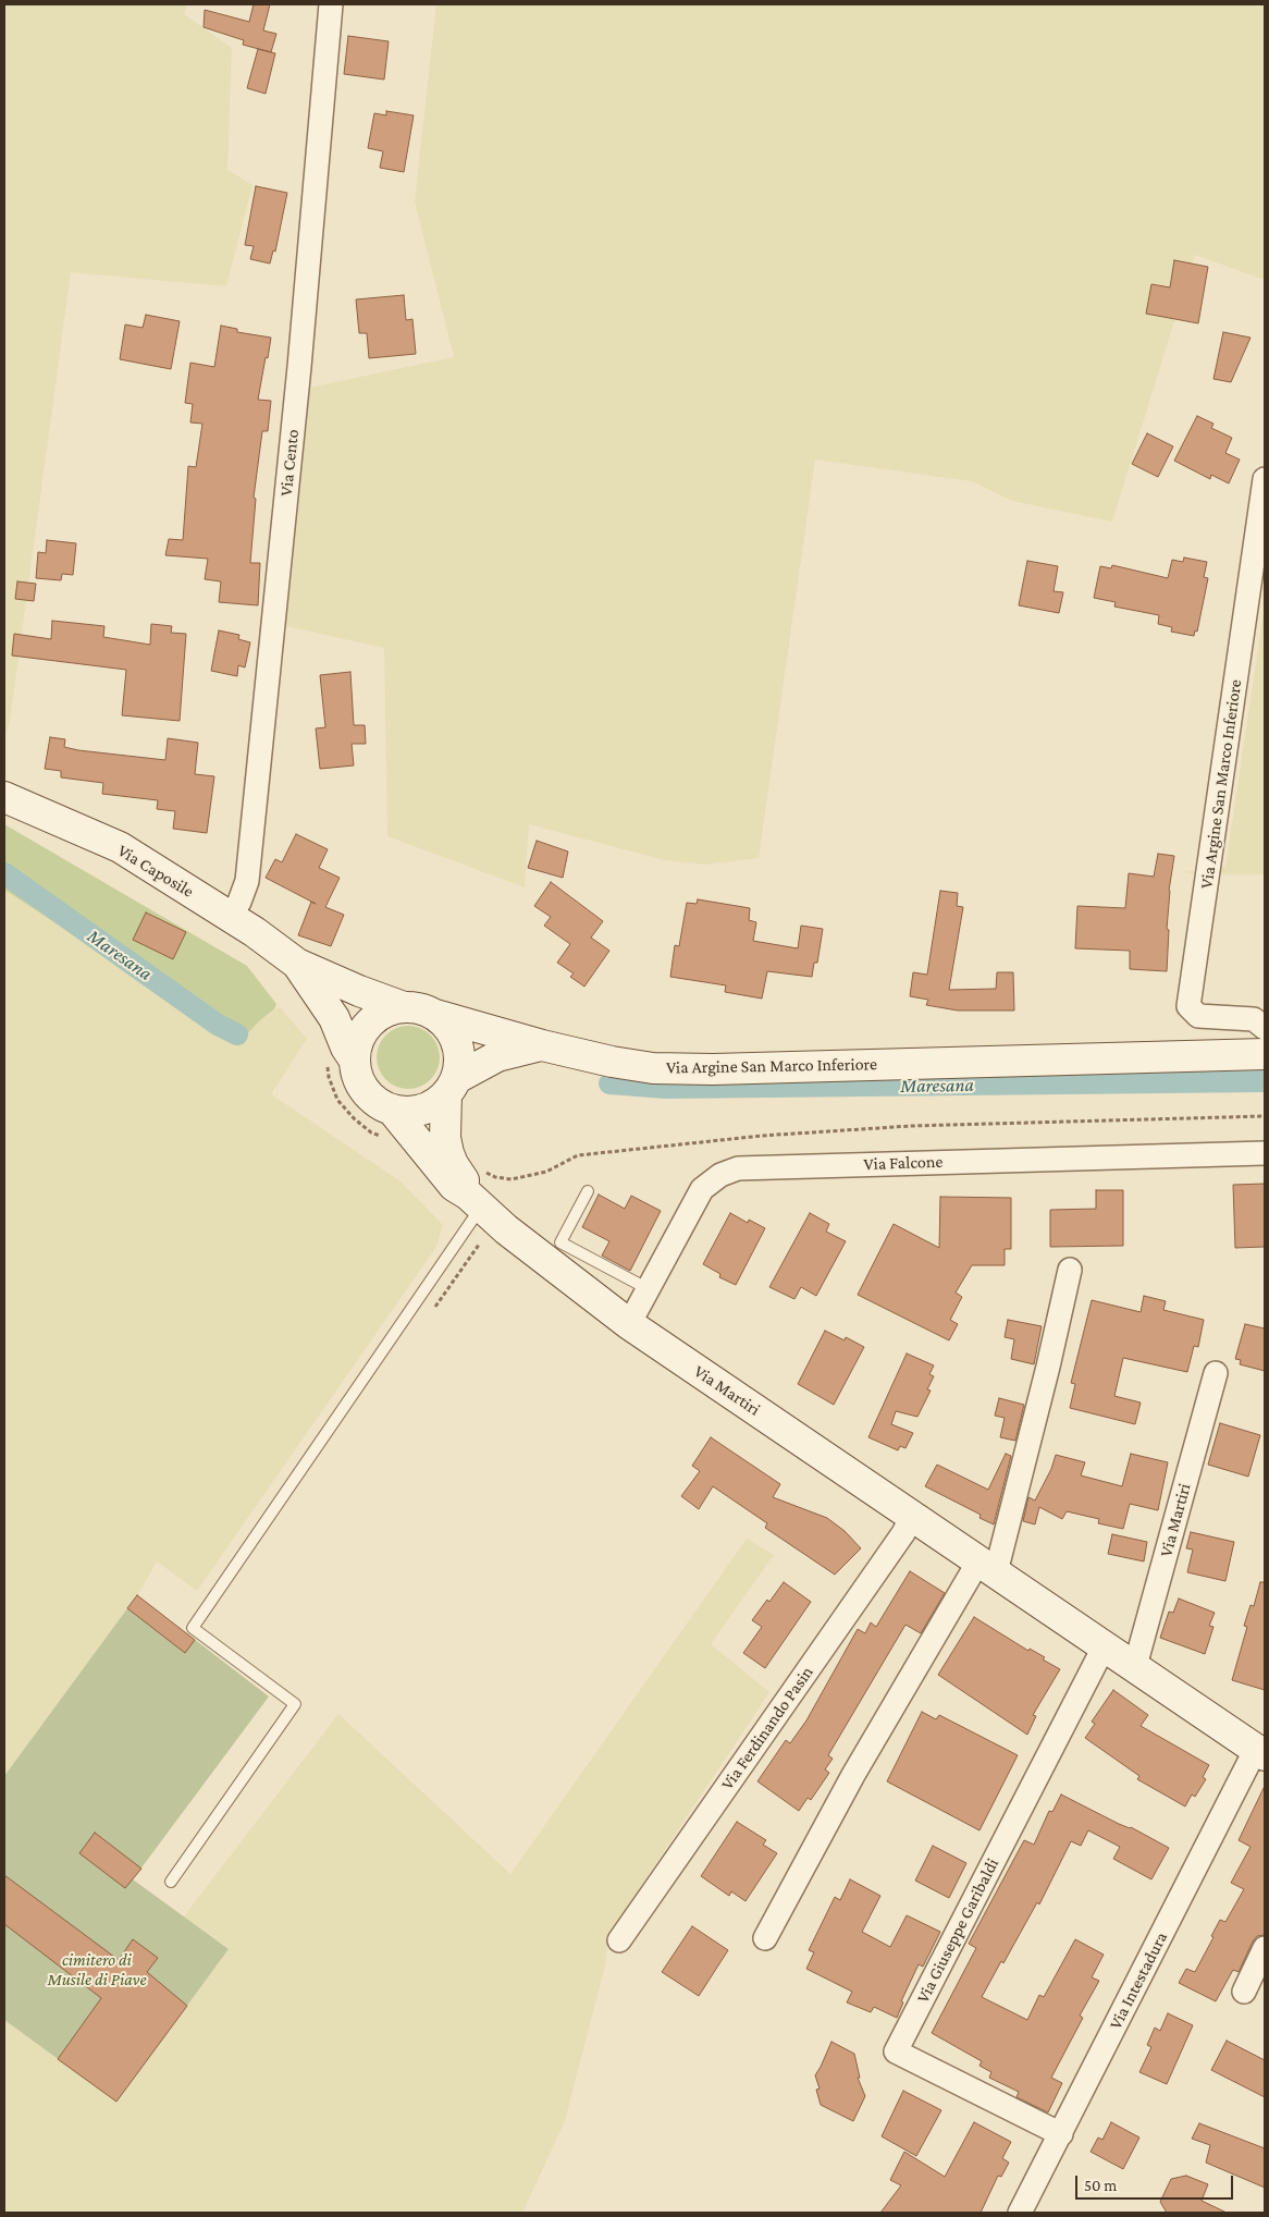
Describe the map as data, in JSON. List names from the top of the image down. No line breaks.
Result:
{"streets":{"street":["Via Cento","Via Argine San Marco Inferiore","Via Caposile","Via Falcone","Via Martiri","Via Ferdinando Pasin","Via Giuseppe Garibaldi","Via Intestadura"]},"crossings":[["Via Cento","Via Caposile"],["Via Argine San Marco Inferiore","Via Caposile"],["Via Argine San Marco Inferiore","Via Martiri"],["Via Caposile","Via Martiri"],["Via Falcone","Via Martiri"],["Via Martiri","Via Ferdinando Pasin"],["Via Martiri","Via Giuseppe Garibaldi"],["Via Martiri","Via Intestadura"],["Via Giuseppe Garibaldi","Via Intestadura"]],"water":["Maresana"],"parks":["cimitero di Musile di Piave"],"scale_bar":"50 m"}
